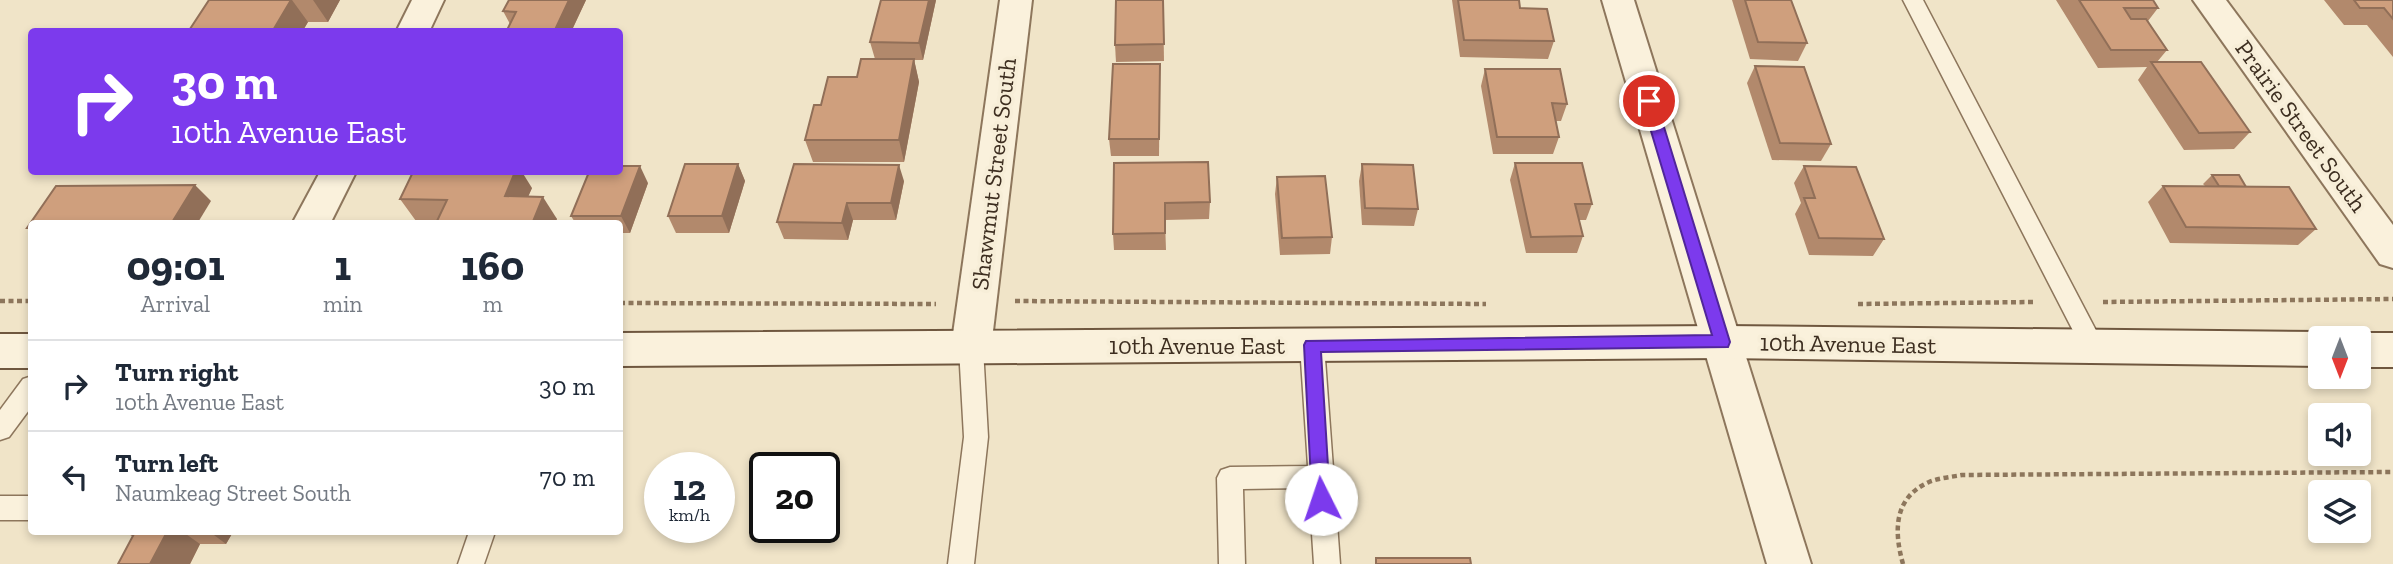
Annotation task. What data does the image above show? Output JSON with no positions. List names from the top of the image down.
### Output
{
  "streets": {
    "street": ["Prairie Street South", "Shawmut Street South", "10th Avenue East"]
  },
  "crossings": [
    ["Shawmut Street South", "10th Avenue East"]
  ],
  "north": "bottom",
  "page": {
    "turn": ["30 m", "10th Avenue East"],
    "eta": [
      "09:01",
      "Arrival",
      "1",
      "min",
      "160",
      "m"
    ],
    "list": [
      {
        "name": "Turn right",
        "note": "10th Avenue East",
        "value": "30 m"
      },
      {
        "name": "Turn left",
        "note": "Naumkeag Street South",
        "value": "70 m"
      }
    ],
    "speed": "12 km/h",
    "limit": "20"
  }
}
